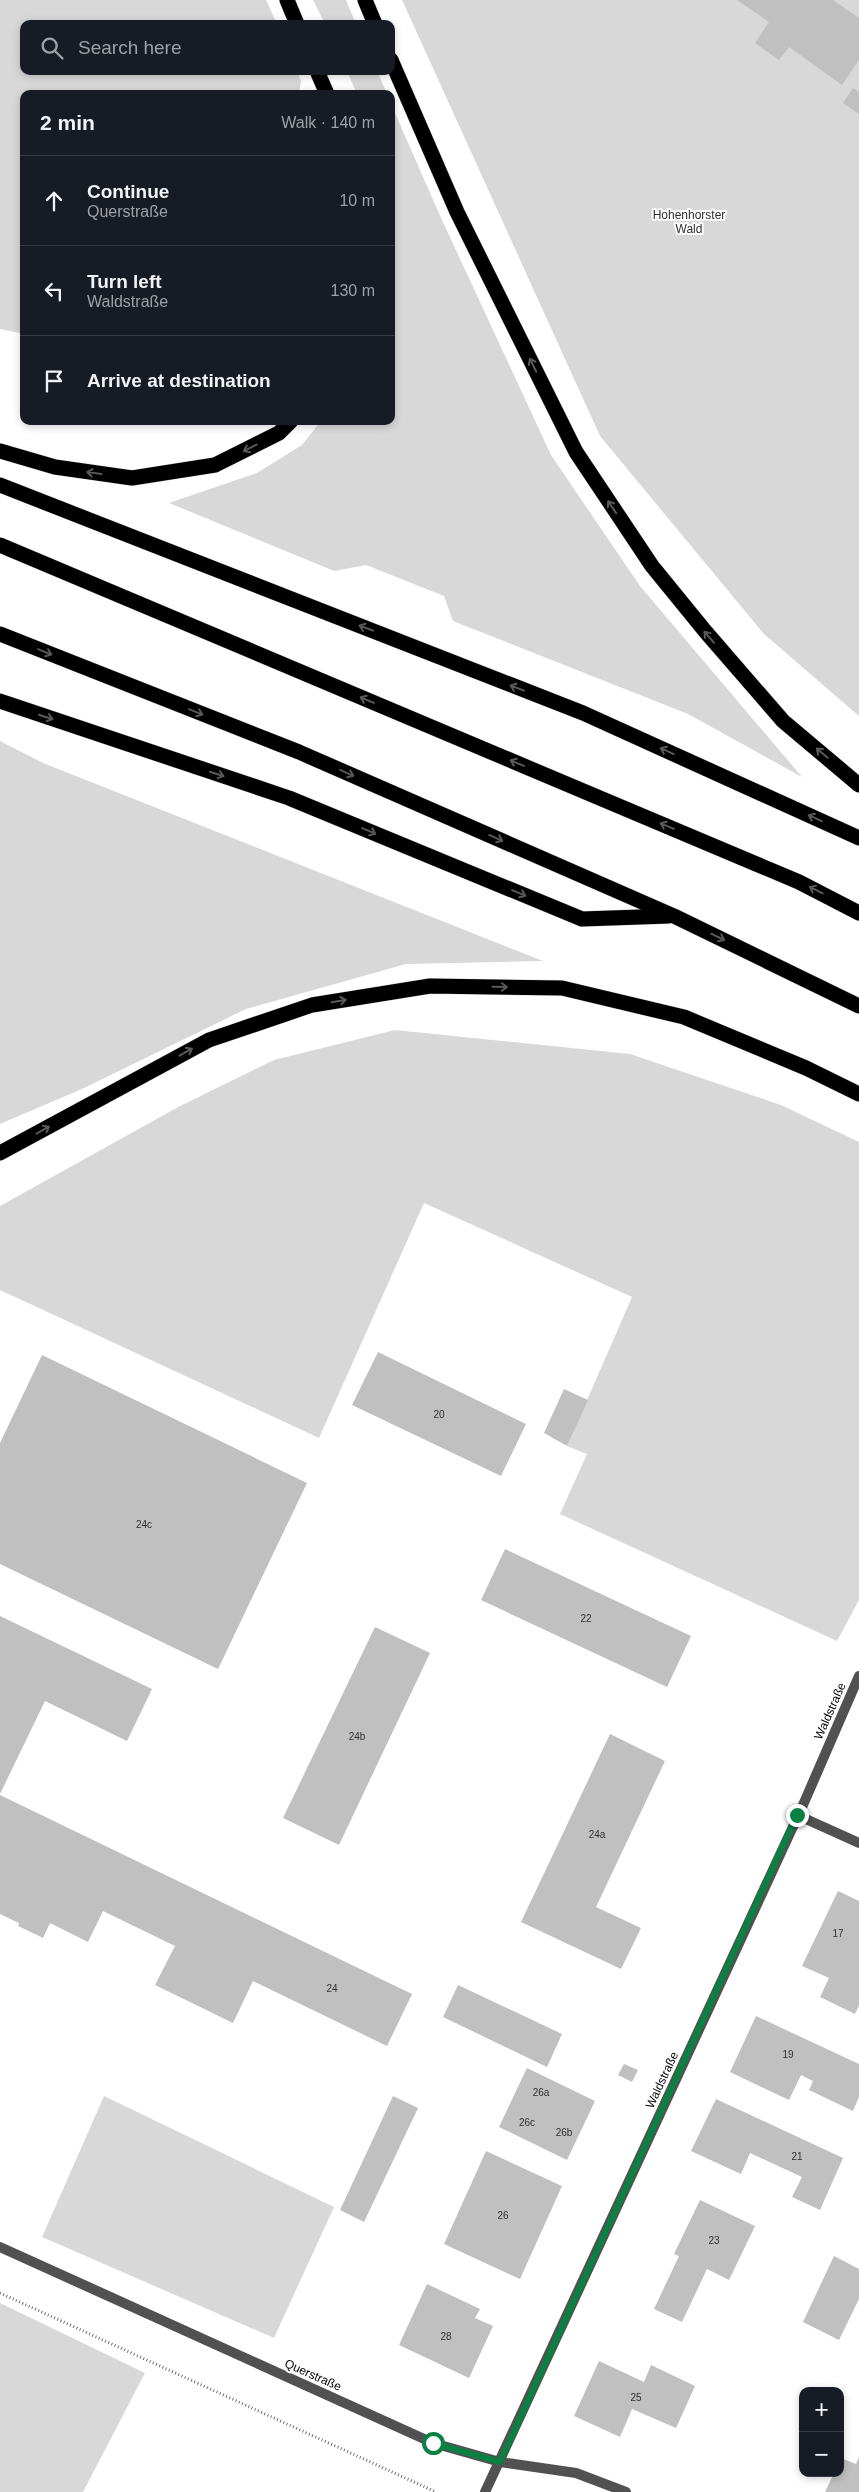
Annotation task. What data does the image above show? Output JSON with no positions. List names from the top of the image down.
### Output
{
  "streets": {
    "street": ["Waldstraße", "Querstraße"]
  },
  "crossings": [
    ["Waldstraße", "Querstraße"]
  ],
  "parks": ["Hohenhorster Wald"],
  "house_numbers": [
    "20",
    "24c",
    "22",
    "24b",
    "24a",
    "17",
    "24",
    "19",
    "26a",
    "26c",
    "26b",
    "21",
    "26",
    "23",
    "28",
    "25"
  ],
  "page": {
    "search": "Search here",
    "heading": ["2 min", "Walk · 140 m"],
    "list": [
      ["Continue", "Querstraße", "10 m"],
      ["Turn left", "Waldstraße", "130 m"],
      "Arrive at destination"
    ],
    "map_buttons": ["+", "−"]
  }
}
